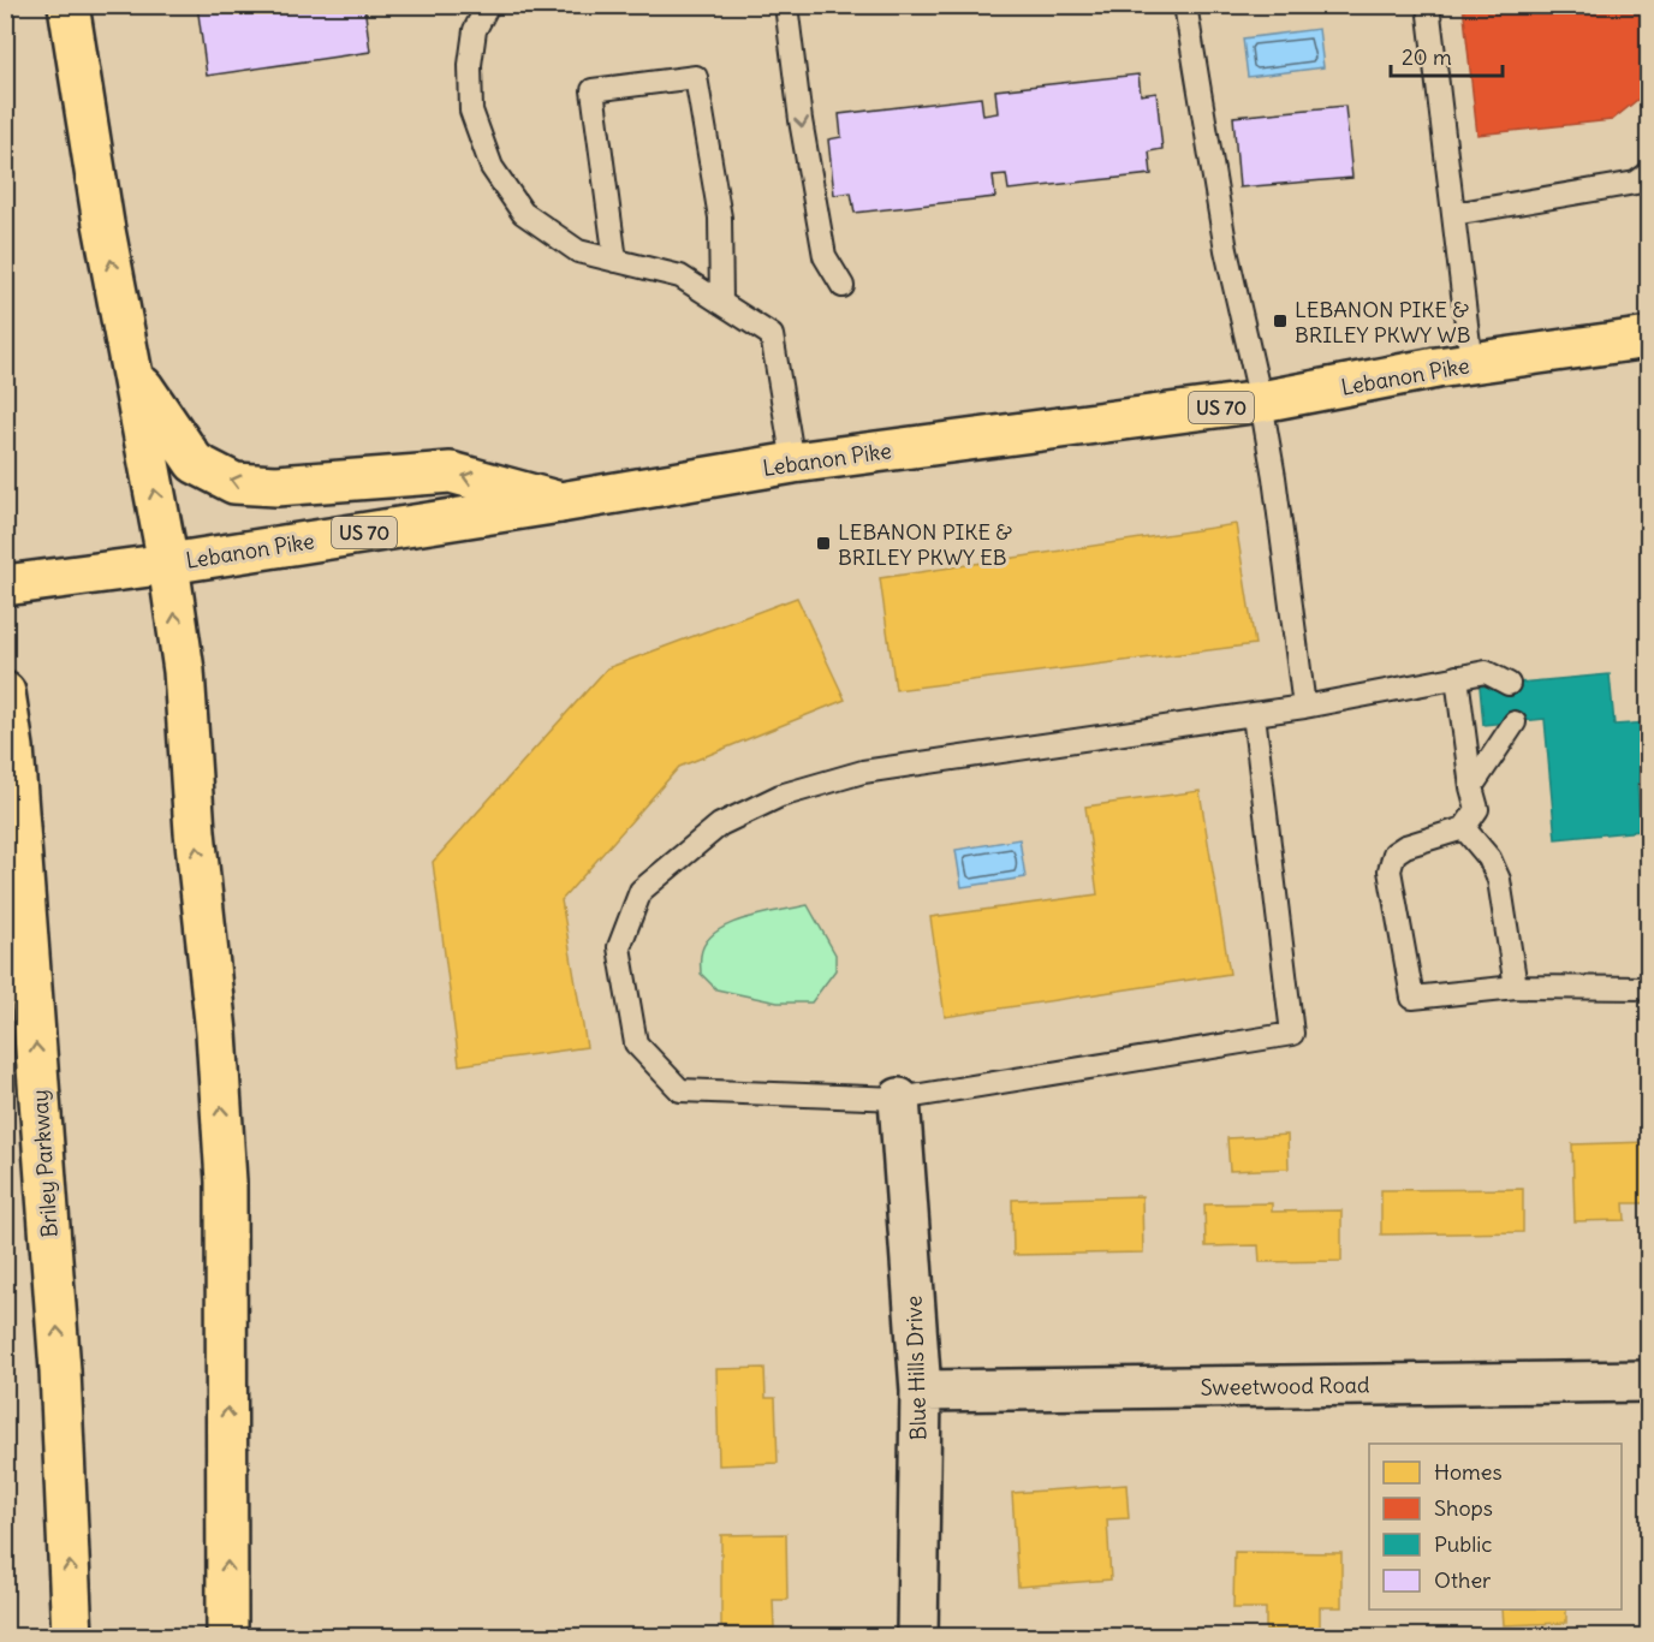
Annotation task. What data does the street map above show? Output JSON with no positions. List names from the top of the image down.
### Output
{
  "streets": {
    "main road": ["Lebanon Pike", "US 70", "Briley Parkway"],
    "street": ["Blue Hills Drive", "Sweetwood Road"]
  },
  "crossings": [
    ["Blue Hills Drive", "Sweetwood Road"]
  ],
  "places": {
    "transit": ["LEBANON PIKE & BRILEY PKWY WB", "LEBANON PIKE & BRILEY PKWY EB"]
  },
  "legend": [
    "Homes",
    "Shops",
    "Public",
    "Other"
  ],
  "scale_bar": "20 m"
}
